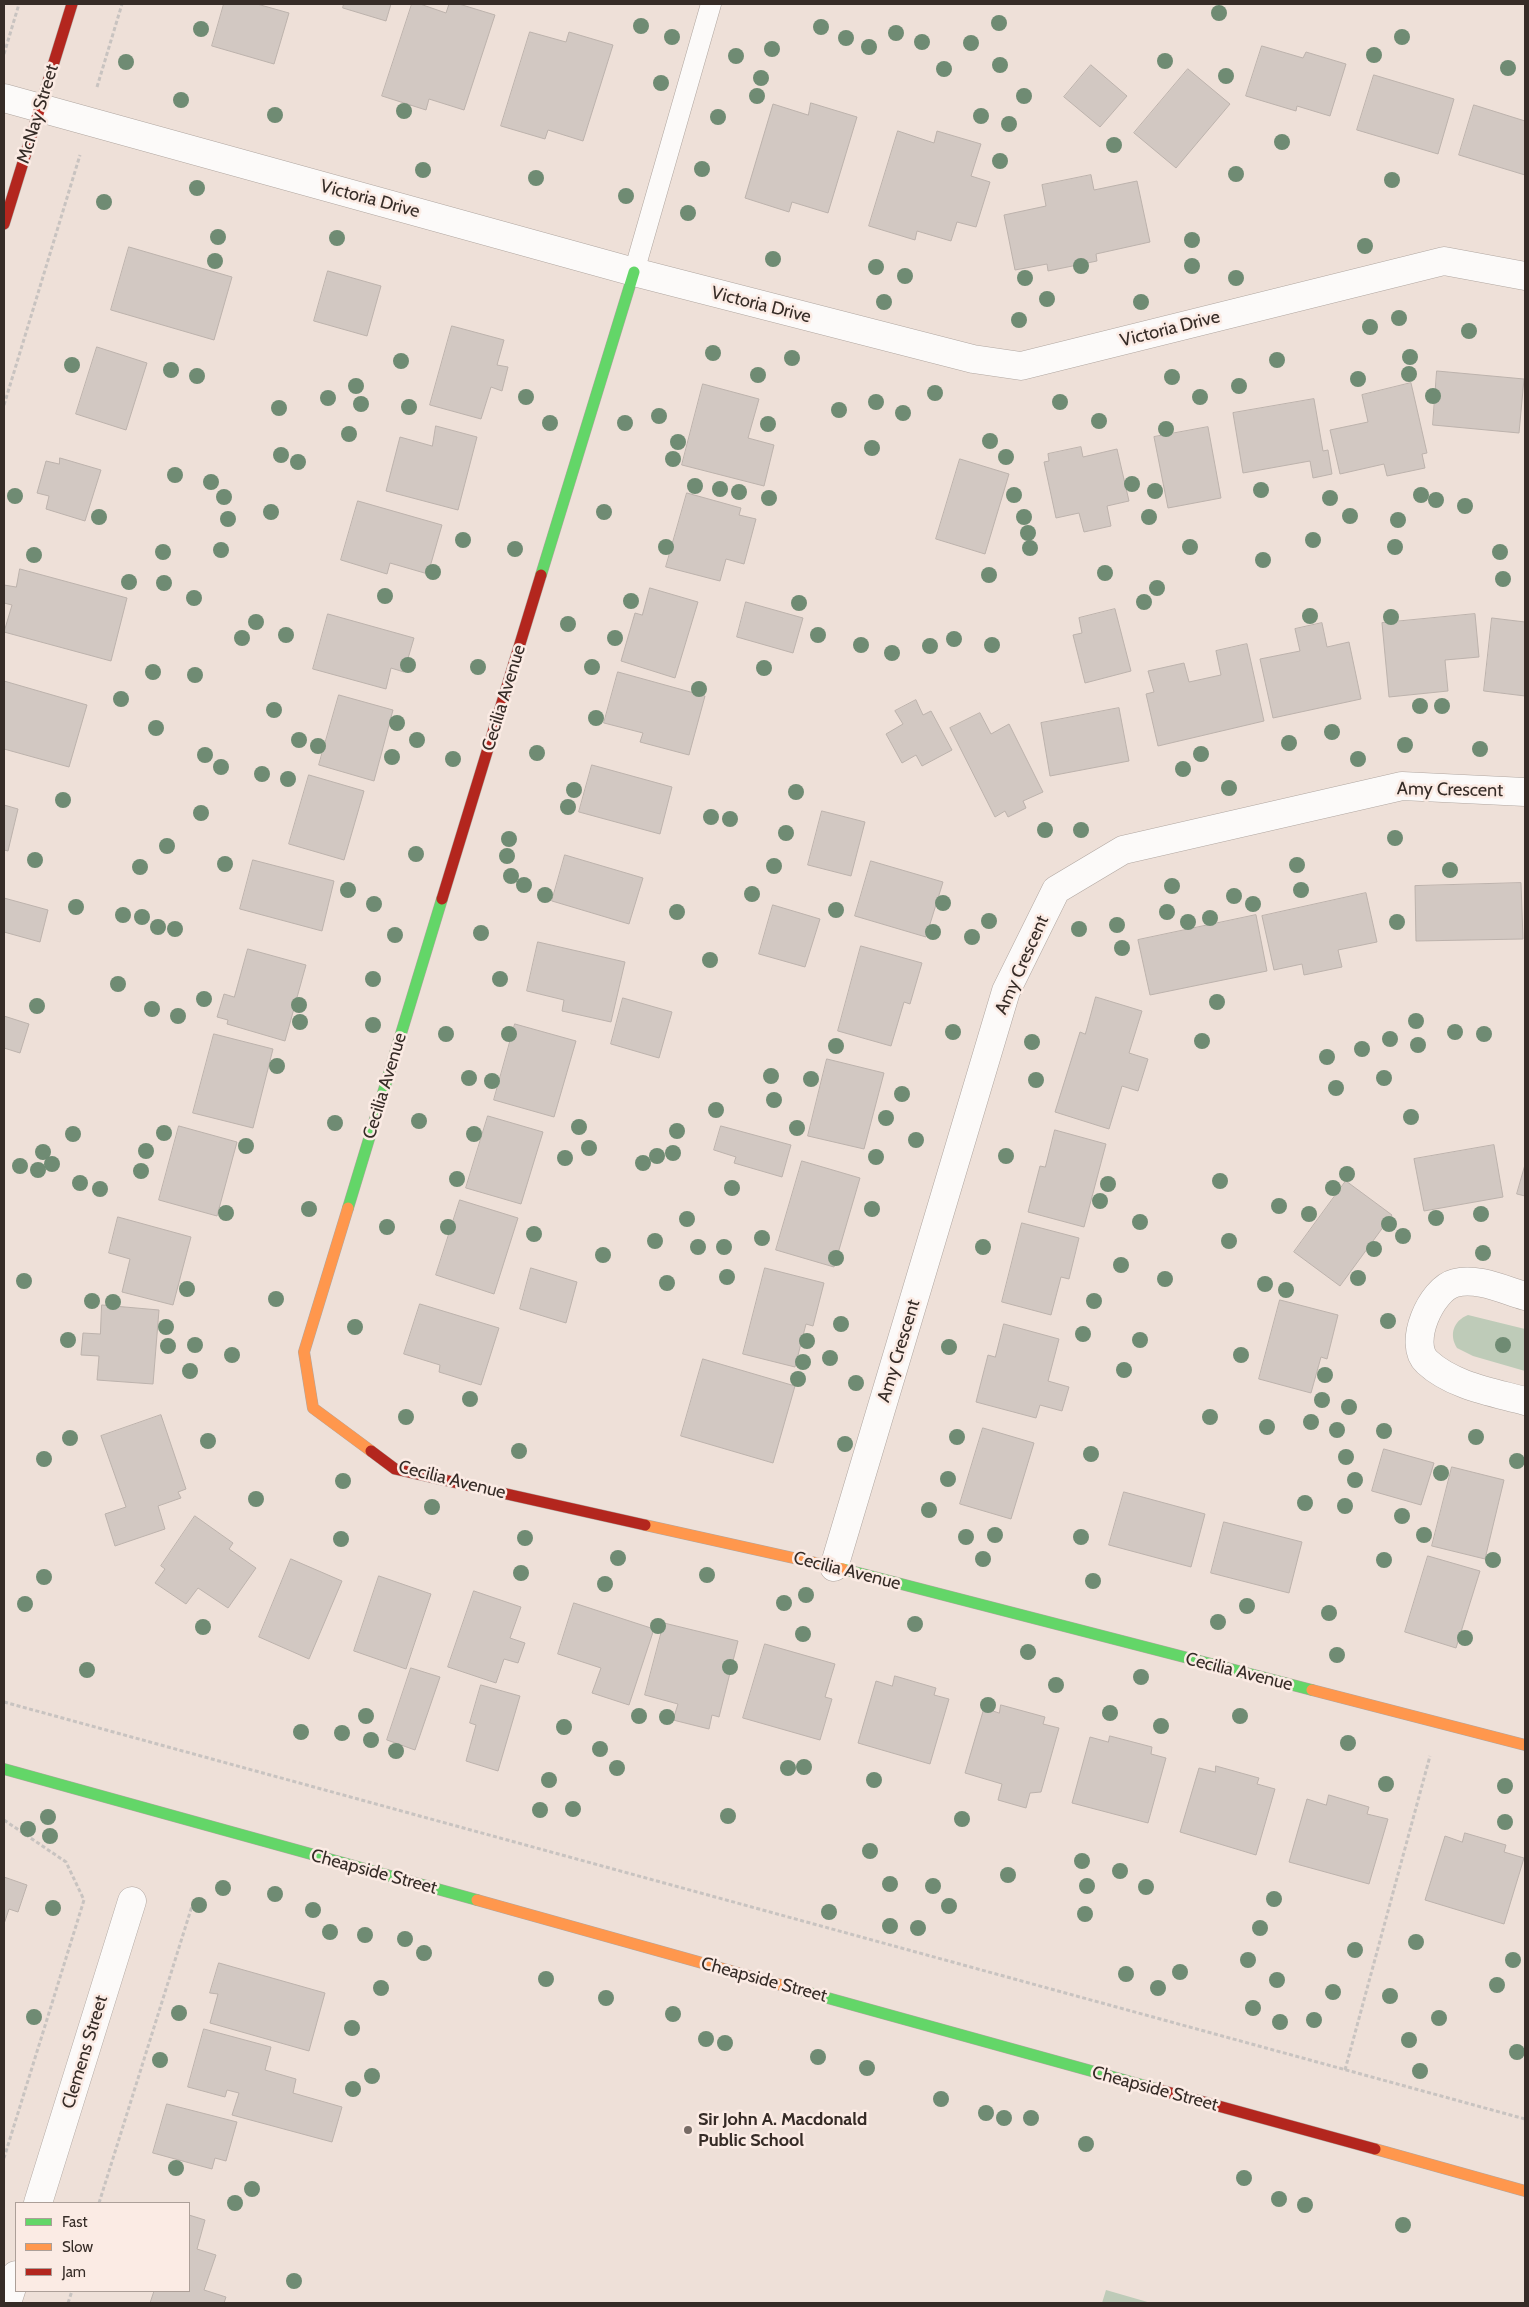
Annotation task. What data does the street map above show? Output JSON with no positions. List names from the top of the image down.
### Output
{
  "streets": {
    "street": [
      "McNay Street",
      "Victoria Drive",
      "Cecilia Avenue",
      "Amy Crescent",
      "Cheapside Street",
      "Clemens Street"
    ]
  },
  "crossings": [
    ["McNay Street", "Victoria Drive"],
    ["Victoria Drive", "Cecilia Avenue"],
    ["Cecilia Avenue", "Amy Crescent"]
  ],
  "places": ["Sir John A. Macdonald Public School"],
  "legend": ["Fast", "Slow", "Jam"]
}
